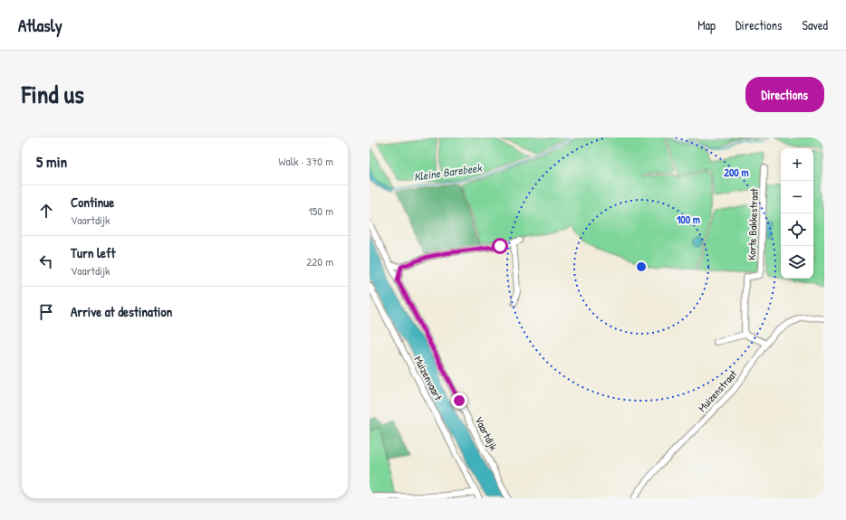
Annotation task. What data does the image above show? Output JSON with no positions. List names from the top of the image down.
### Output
{
  "streets": {
    "street": [
      "Korte Bakkestraat",
      "Muizenvaart",
      "Muizenstraat",
      "Vaartdijk"
    ]
  },
  "water": ["Kleine Barebeek"],
  "page": {
    "header": "Atlasly",
    "nav": ["Map", "Directions", "Saved"],
    "title": "Find us",
    "buttons": "Directions",
    "heading": ["5 min", "Walk · 370 m"],
    "map_buttons": ["+", "−"],
    "list": [
      ["Continue", "Vaartdijk", "150 m"],
      ["Turn left", "Vaartdijk", "220 m"],
      "Arrive at destination"
    ]
  },
  "rings": ["200 m", "100 m"]
}
